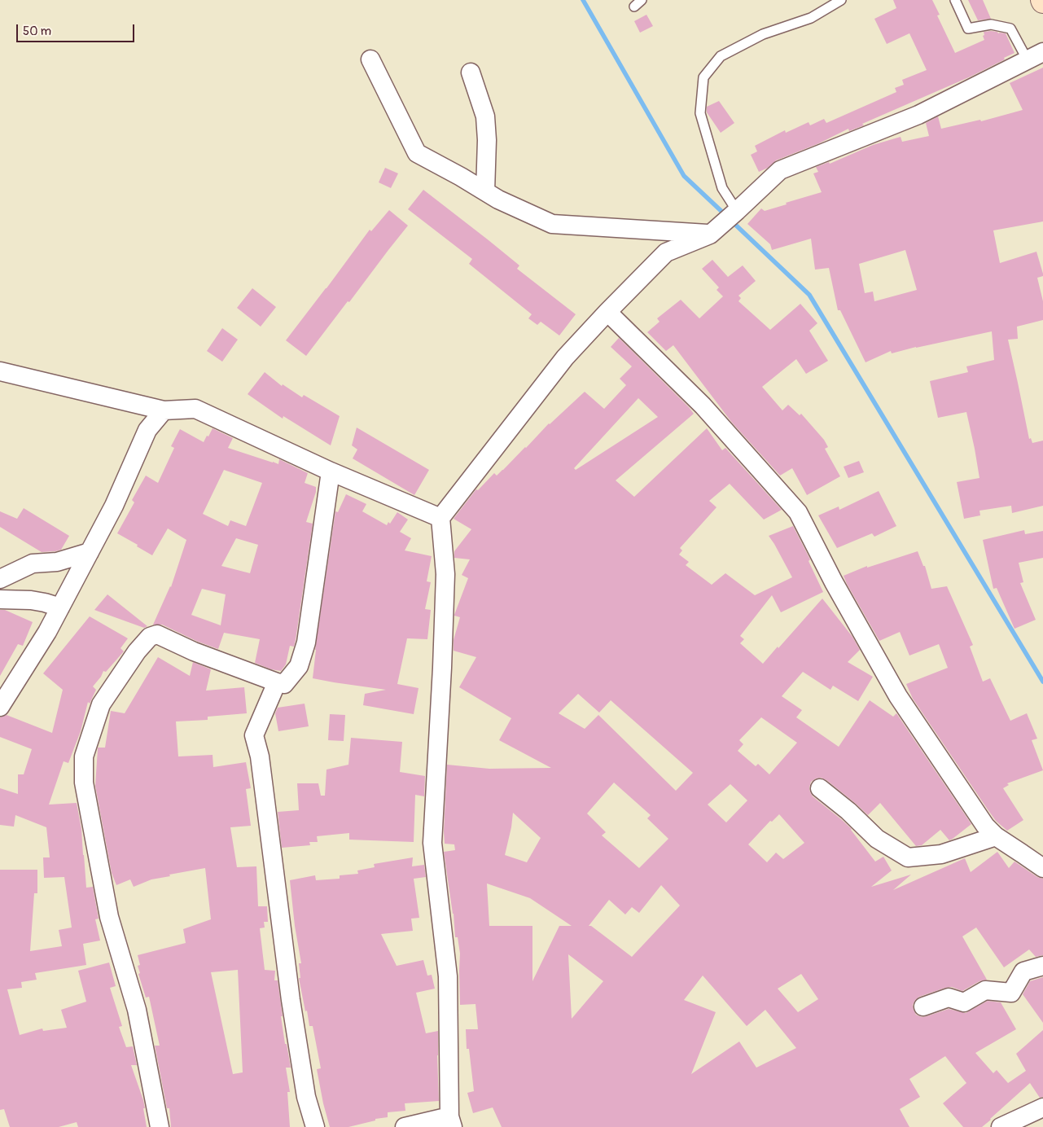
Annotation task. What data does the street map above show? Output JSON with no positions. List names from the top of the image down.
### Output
{
  "scale_bar": "50 m"
}
